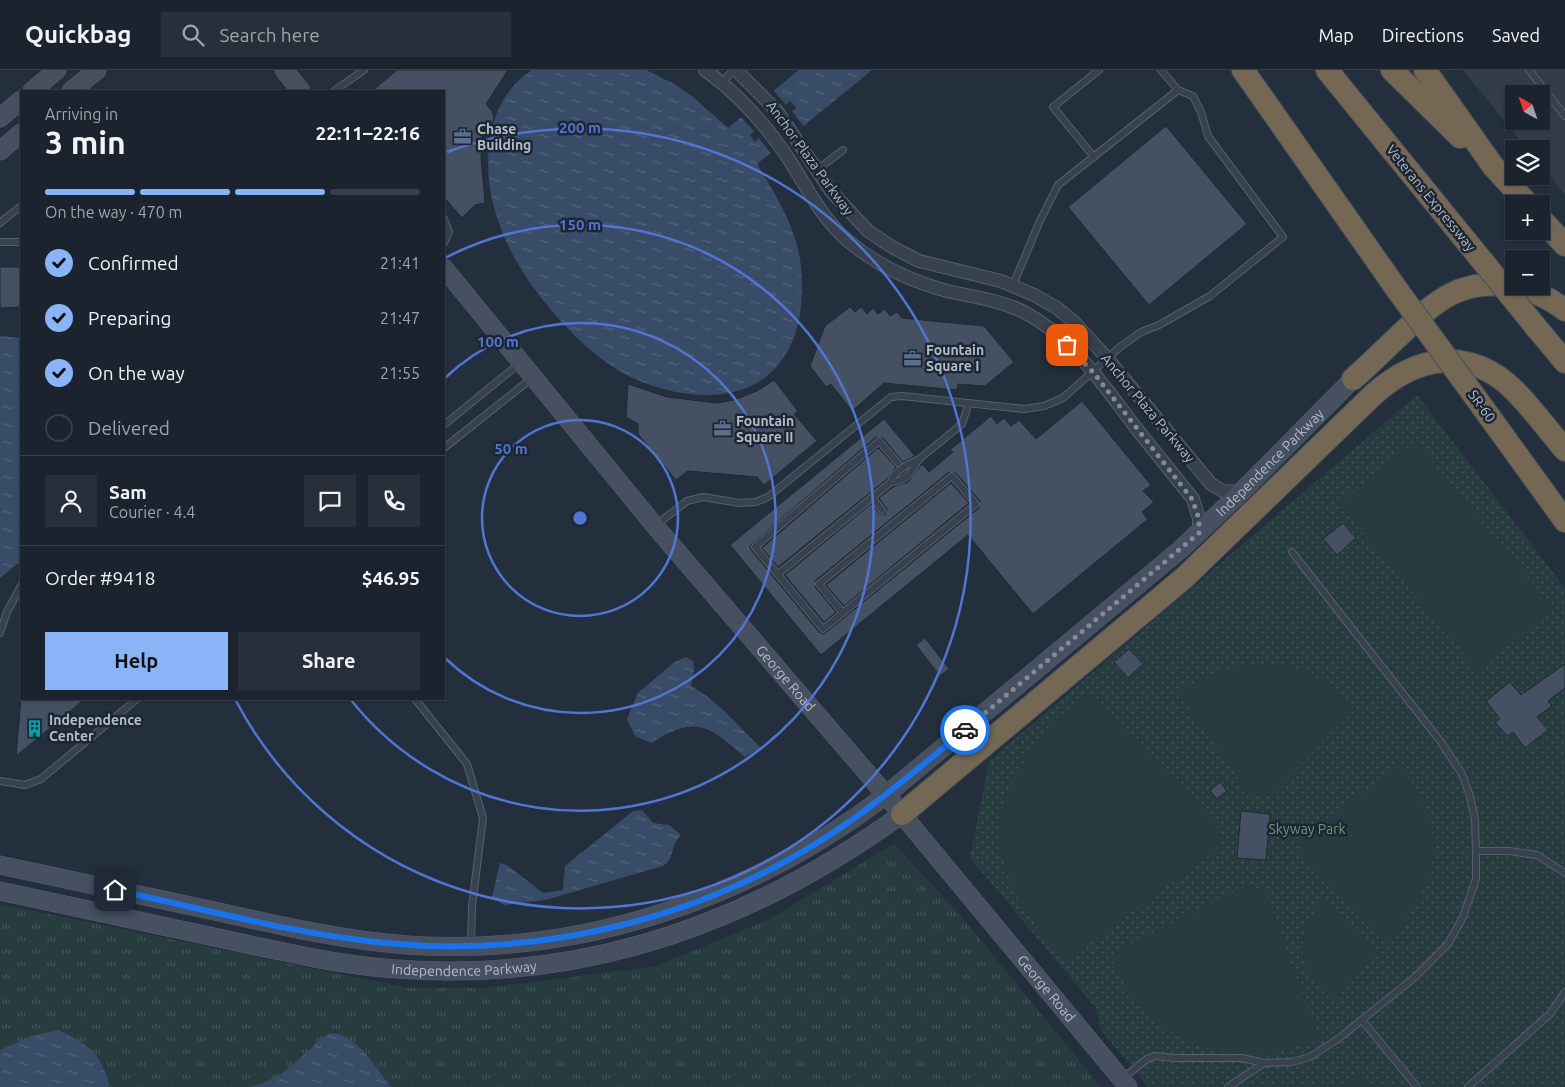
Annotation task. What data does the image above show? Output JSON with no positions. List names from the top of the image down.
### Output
{
  "streets": {
    "highway": ["Veterans Expressway", "SR-60"],
    "main road": ["Independence Parkway", "George Road"],
    "street": ["Anchor Plaza Parkway"]
  },
  "crossings": [
    ["Anchor Plaza Parkway", "Independence Parkway"],
    ["Independence Parkway", "George Road"]
  ],
  "parks": ["Skyway Park"],
  "places": {
    "office": ["Chase Building", "Fountain Square I", "Fountain Square II"],
    "building": ["Independence Center"]
  },
  "north": "top left",
  "page": {
    "header": "Quickbag",
    "search": "Search here",
    "nav": ["Map", "Directions", "Saved"],
    "map_buttons": ["+", "−"],
    "heading": ["3 min", "Arriving in", "22:11–22:16"],
    "panel": [
      "Sam",
      "Courier · 4.4",
      "Order #9418",
      "$46.95"
    ],
    "bar": "On the way · 470 m",
    "list": [
      ["Confirmed", "21:41"],
      ["Preparing", "21:47"],
      ["On the way", "21:55"],
      "Delivered"
    ],
    "buttons": ["Help", "Share"]
  },
  "rings": [
    "200 m",
    "150 m",
    "100 m",
    "50 m"
  ]
}
